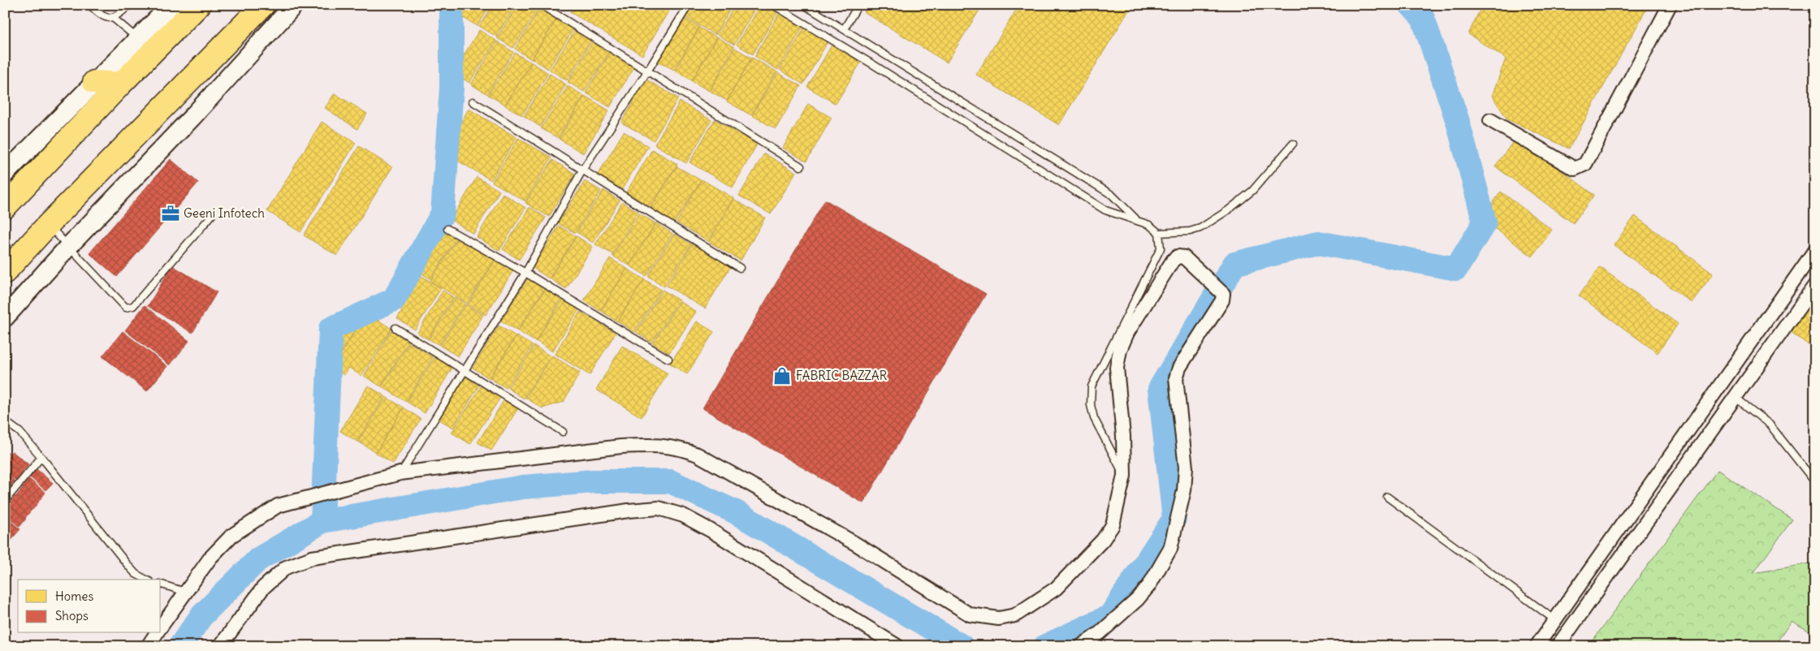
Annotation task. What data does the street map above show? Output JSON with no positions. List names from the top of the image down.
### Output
{
  "places": {
    "office": ["Geeni Infotech"],
    "shop": ["FABRIC BAZZAR"]
  },
  "legend": ["Homes", "Shops"]
}
